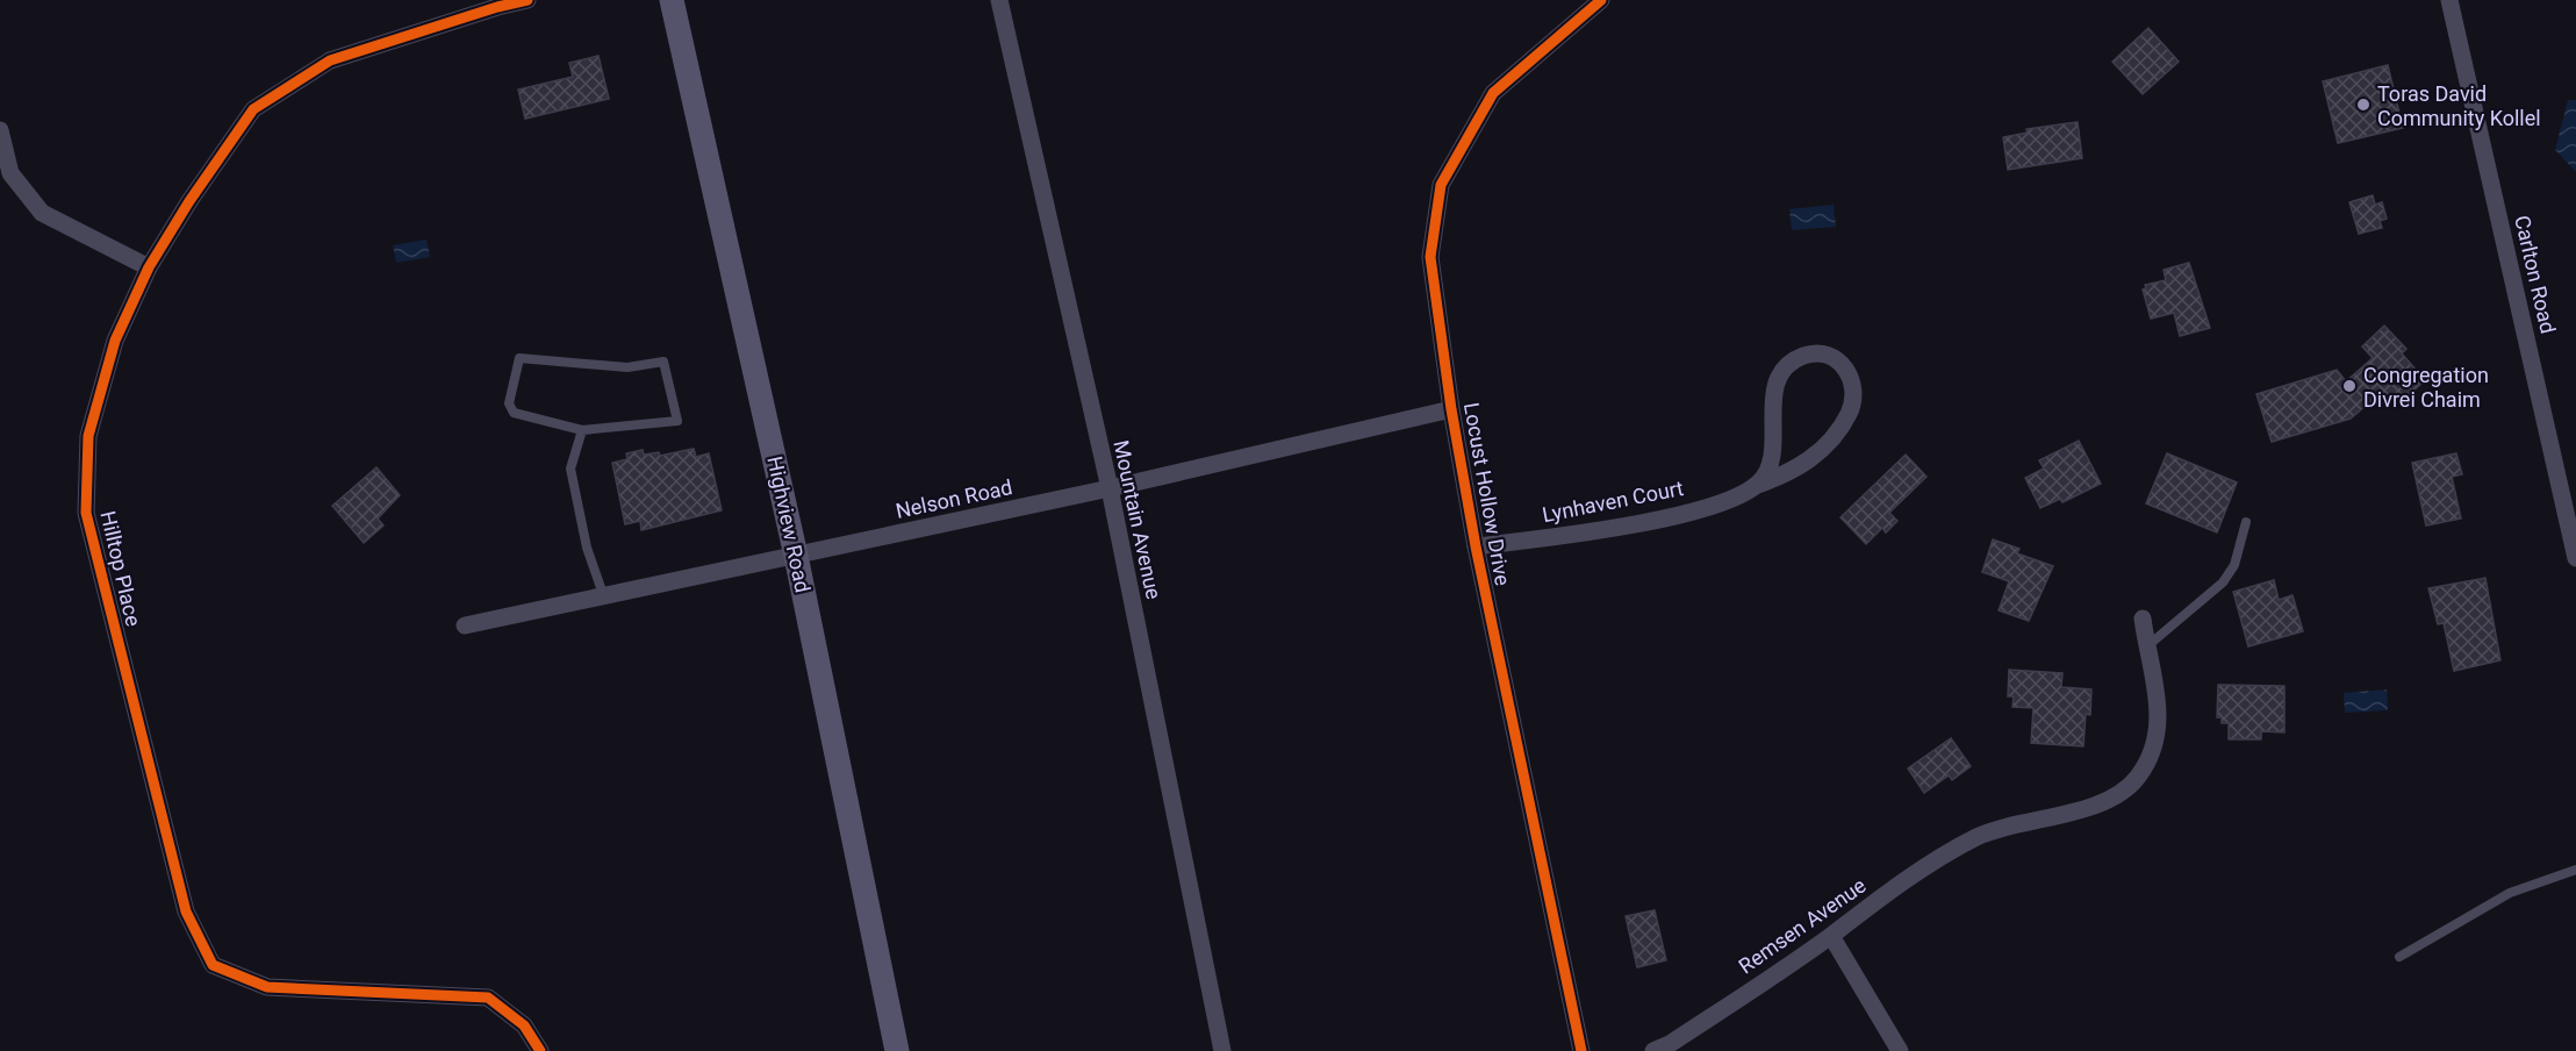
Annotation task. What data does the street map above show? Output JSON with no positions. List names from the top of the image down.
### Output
{
  "streets": {
    "street": [
      "Carlton Road",
      "Locust Hollow Drive",
      "Nelson Road",
      "Lynhaven Court",
      "Mountain Avenue",
      "Highview Road",
      "Hilltop Place",
      "Remsen Avenue"
    ]
  },
  "crossings": [
    ["Locust Hollow Drive", "Nelson Road"],
    ["Locust Hollow Drive", "Lynhaven Court"],
    ["Nelson Road", "Mountain Avenue"],
    ["Nelson Road", "Highview Road"]
  ],
  "places": ["Toras David Community Kollel", "Congregation Divrei Chaim"]
}
